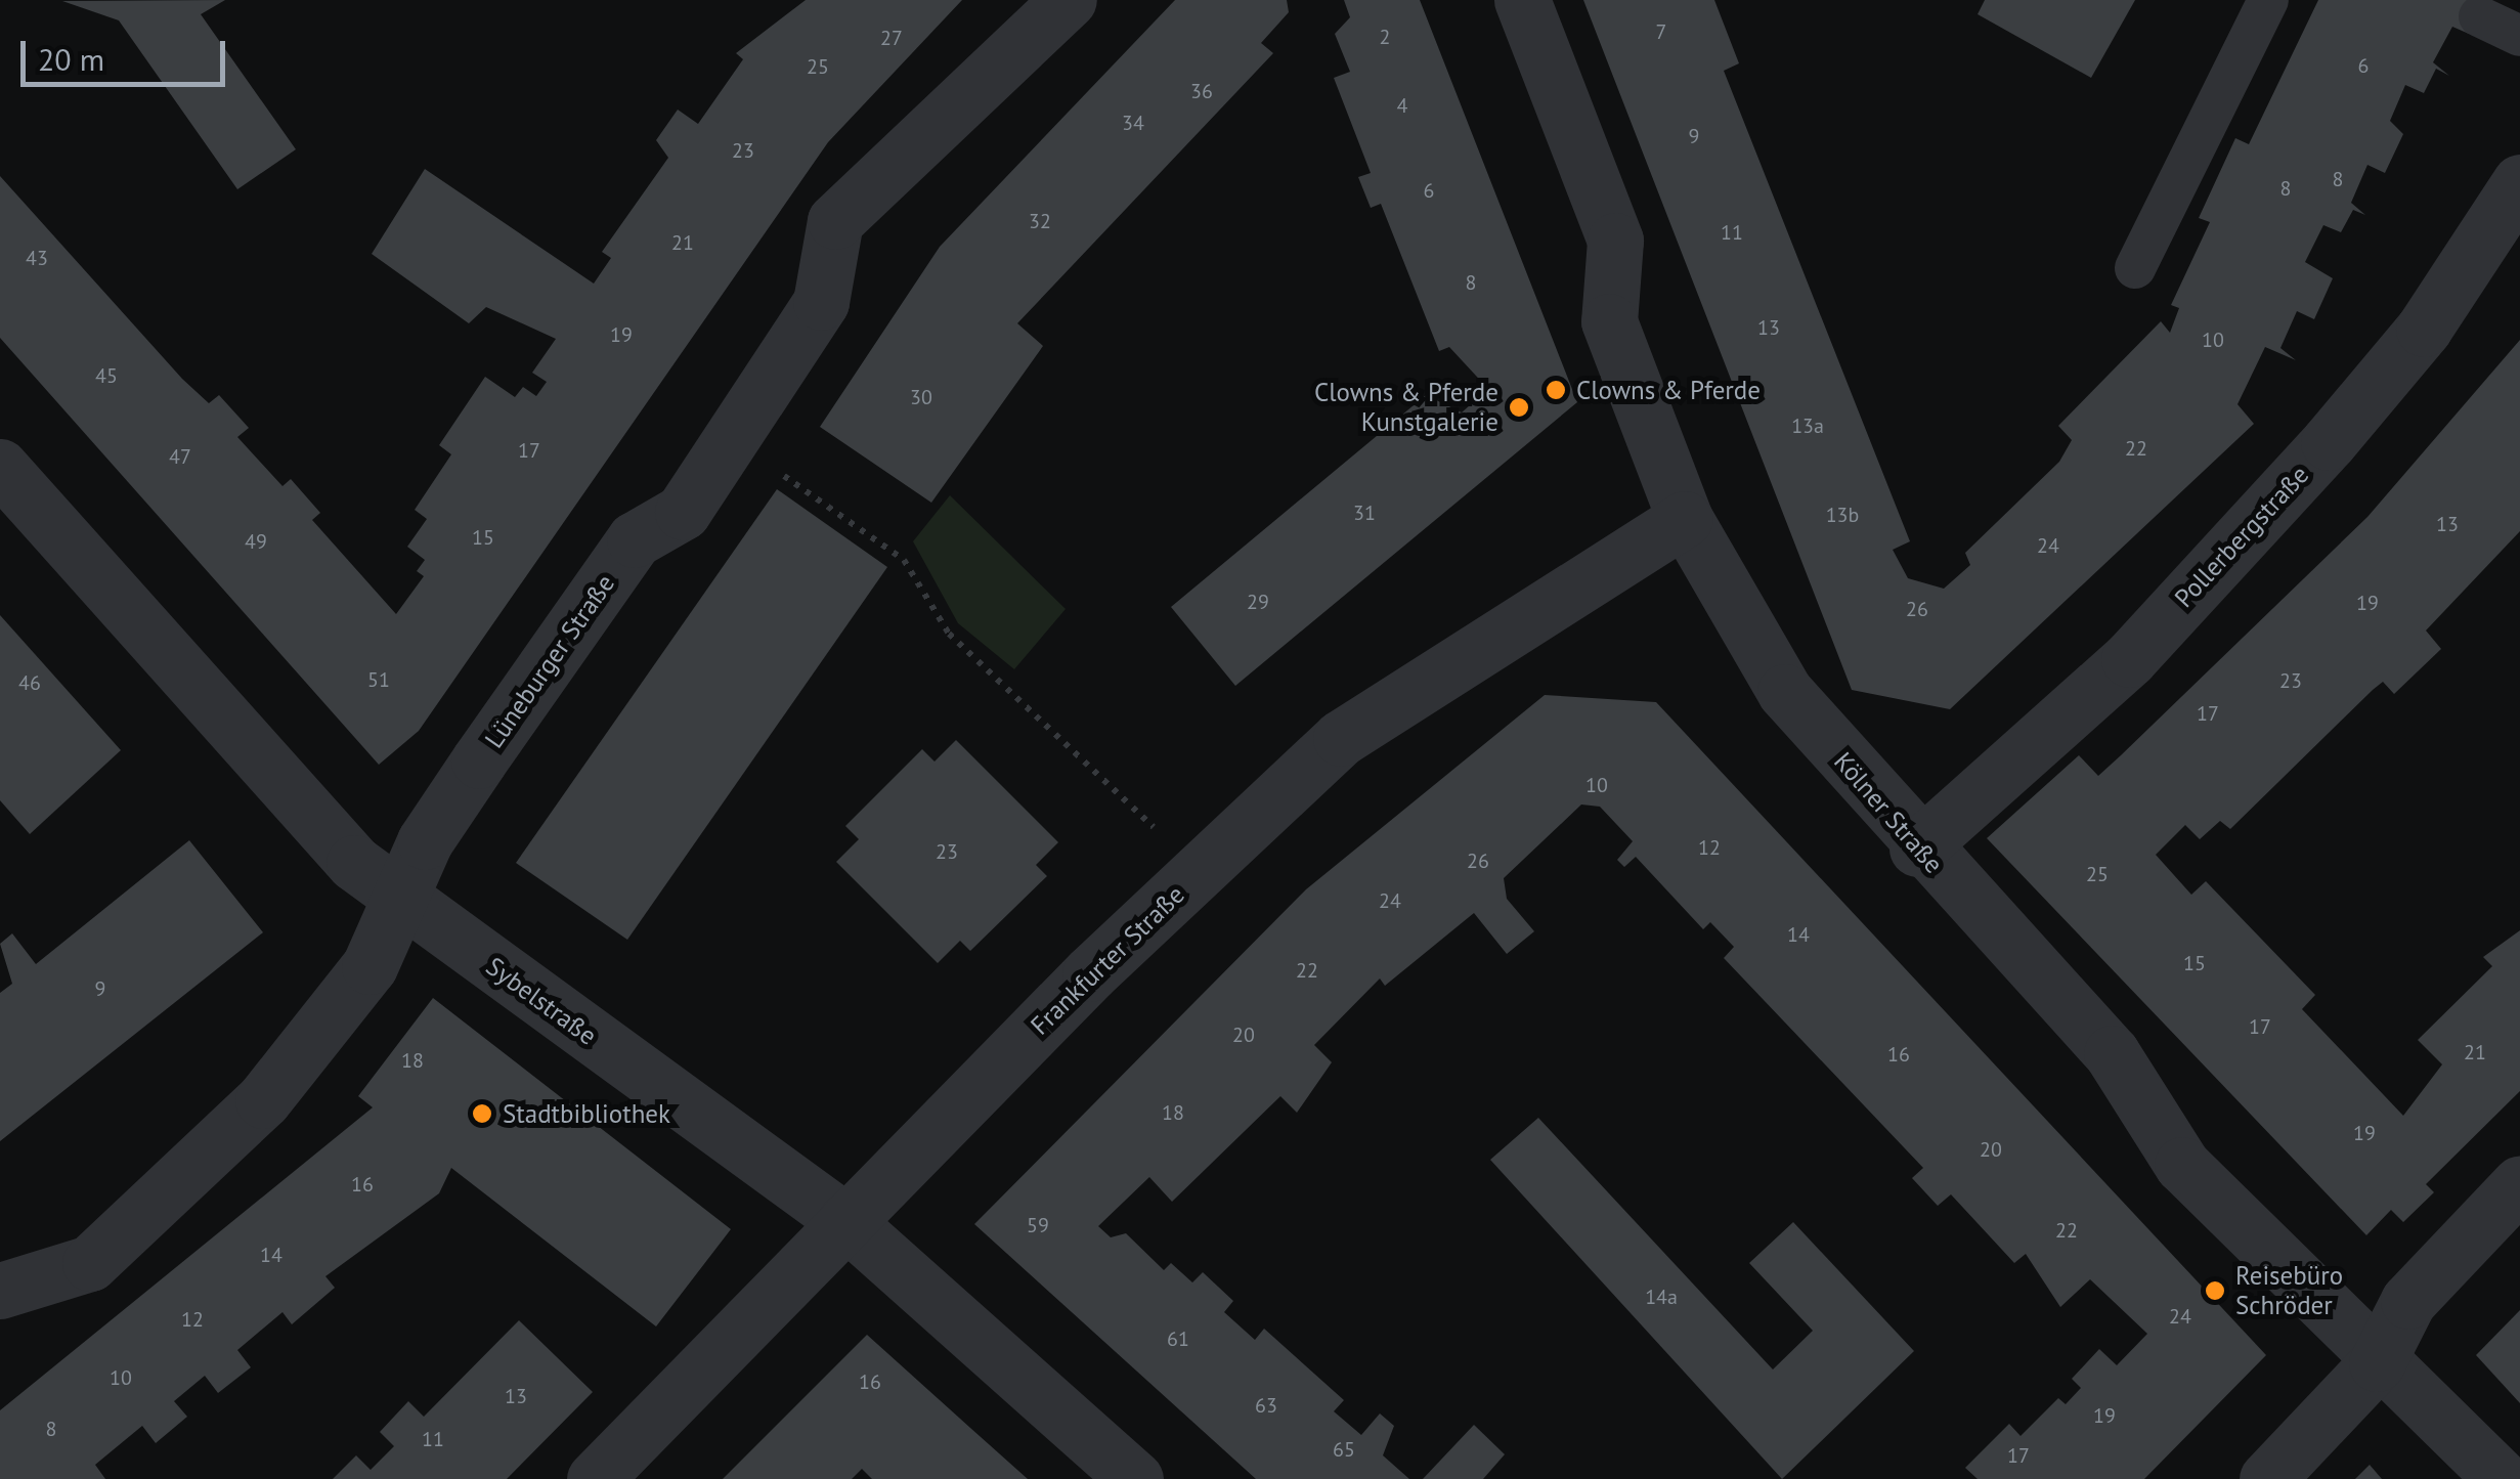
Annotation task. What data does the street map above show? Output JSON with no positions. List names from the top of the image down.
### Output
{
  "streets": {
    "street": [
      "Pollerbergstraße",
      "Lüneburger Straße",
      "Kölner Straße",
      "Frankfurter Straße",
      "Sybelstraße"
    ]
  },
  "crossings": [
    ["Pollerbergstraße", "Kölner Straße"],
    ["Lüneburger Straße", "Sybelstraße"],
    ["Kölner Straße", "Frankfurter Straße"],
    ["Frankfurter Straße", "Sybelstraße"]
  ],
  "places": [
    "Clowns & Pferde",
    "Clowns & Pferde Kunstgalerie",
    "Stadtbibliothek",
    "Reisebüro Schröder"
  ],
  "house_numbers": [
    "7",
    "2",
    "27",
    "6",
    "25",
    "36",
    "4",
    "34",
    "9",
    "23",
    "8",
    "8",
    "6",
    "32",
    "11",
    "21",
    "43",
    "8",
    "13",
    "19",
    "10",
    "45",
    "30",
    "13a",
    "22",
    "17",
    "47",
    "31",
    "13b",
    "13",
    "15",
    "49",
    "24",
    "29",
    "19",
    "26",
    "51",
    "23",
    "46",
    "17",
    "10",
    "12",
    "23",
    "26",
    "25",
    "24",
    "14",
    "15",
    "22",
    "9",
    "17",
    "20",
    "21",
    "16",
    "18",
    "18",
    "19",
    "20",
    "16",
    "59",
    "22",
    "14",
    "14a",
    "24",
    "12",
    "61",
    "10",
    "16",
    "13",
    "63",
    "19",
    "8",
    "11",
    "65",
    "17"
  ],
  "scale_bar": "20 m"
}
